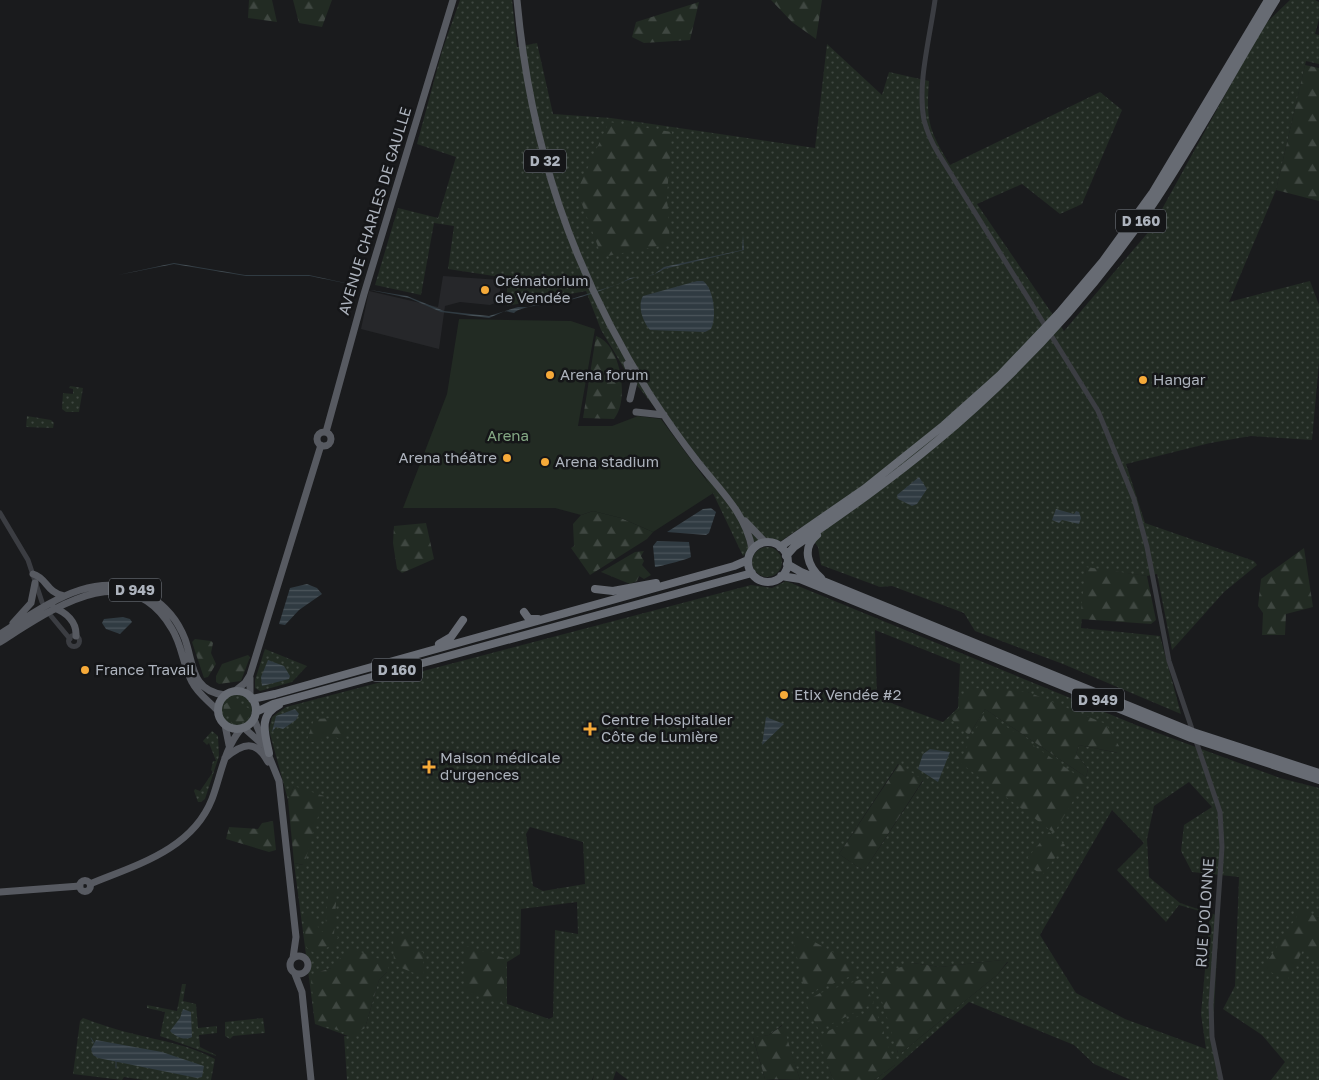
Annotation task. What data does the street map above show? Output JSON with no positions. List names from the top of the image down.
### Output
{
  "streets": {
    "highway": ["D 160", "D 949"],
    "main road": ["D 32", "AVENUE CHARLES DE GAULLE"],
    "street": ["RUE D'OLONNE"]
  },
  "crossings": [
    ["D 32", "D 160"],
    ["D 32", "D 949"],
    ["D 160", "D 949"]
  ],
  "parks": ["Arena"],
  "places": {
    "other": [
      "Crématorium de Vendée",
      "Arena forum",
      "Hangar",
      "Arena théâtre",
      "Arena stadium",
      "France Travail",
      "Etix Vendée #2"
    ],
    "health": ["Centre Hospitalier Côte de Lumière", "Maison médicale d'urgences"]
  }
}
